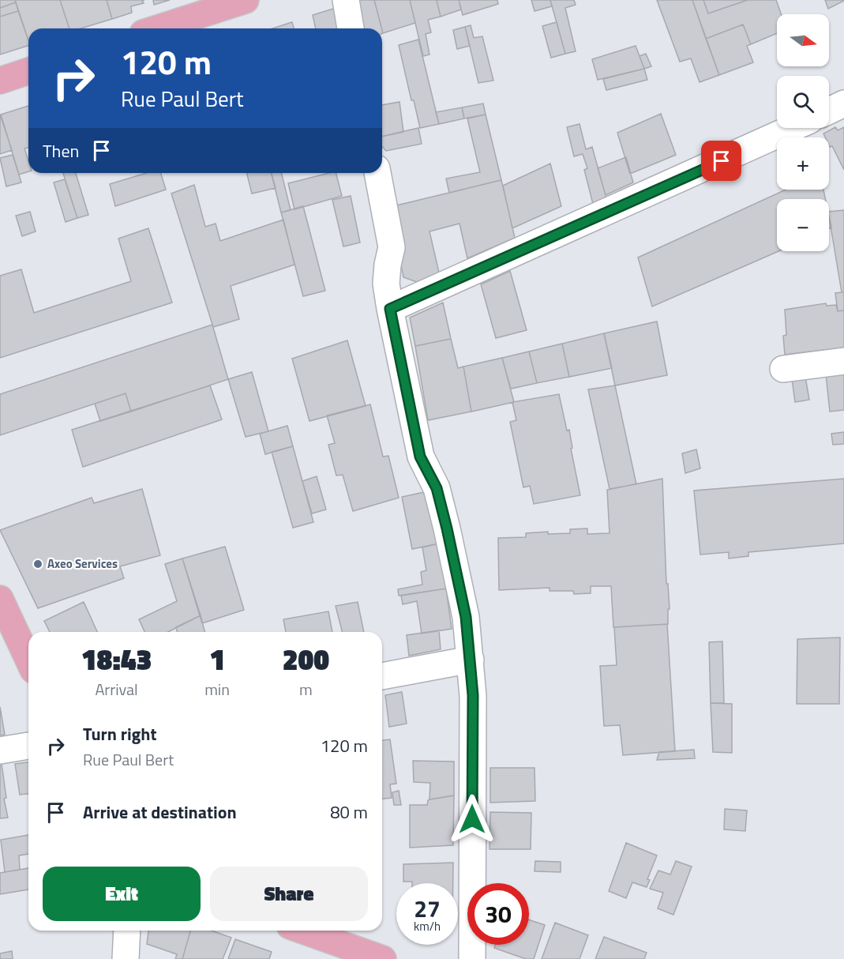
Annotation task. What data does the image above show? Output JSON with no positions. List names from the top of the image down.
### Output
{
  "places": ["Axeo Services"],
  "north": "right",
  "page": {
    "map_buttons": ["+", "−"],
    "turn": ["120 m", "Rue Paul Bert"],
    "then": "Then",
    "eta": [
      "18:43",
      "Arrival",
      "1",
      "min",
      "200",
      "m"
    ],
    "list": [
      {
        "name": "Turn right",
        "note": "Rue Paul Bert",
        "value": "120 m"
      },
      {
        "name": "Arrive at destination",
        "value": "80 m"
      }
    ],
    "buttons": ["Exit", "Share"],
    "speed": "27 km/h",
    "limit": "30"
  }
}
